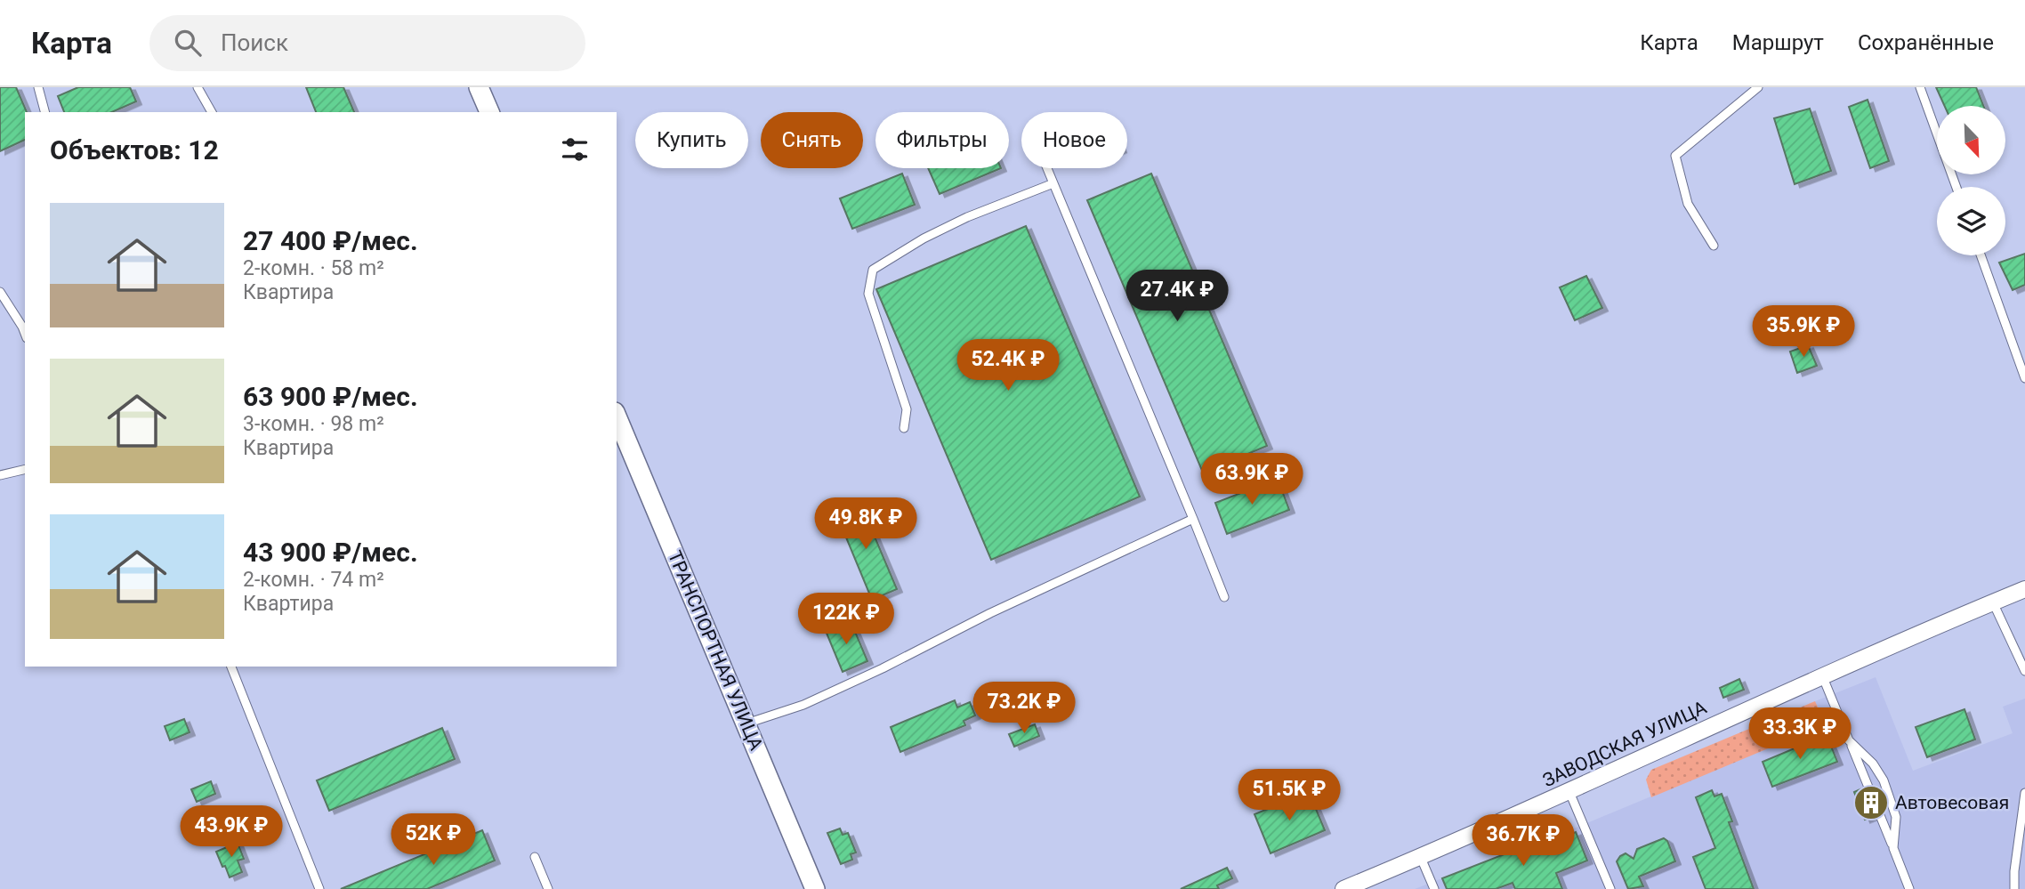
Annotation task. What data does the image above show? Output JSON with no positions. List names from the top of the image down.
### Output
{
  "streets": {
    "street": ["ТРАНСПОРТНАЯ УЛИЦА", "ЗАВОДСКАЯ УЛИЦА"]
  },
  "places": {
    "building": ["Автовесовая"]
  },
  "north": "bottom right",
  "page": {
    "header": "Карта",
    "search": "Поиск",
    "nav": ["Карта", "Маршрут", "Сохранённые"],
    "chip": [
      "Купить",
      "Снять",
      "Фильтры",
      "Новое"
    ],
    "heading": "Объектов: 12",
    "list": [
      {
        "name": "27 400 ₽/мес.",
        "note": "2-комн. · 58 m² · Квартира"
      },
      {
        "name": "63 900 ₽/мес.",
        "note": "3-комн. · 98 m² · Квартира"
      },
      {
        "name": "43 900 ₽/мес.",
        "note": "2-комн. · 74 m² · Квартира"
      }
    ],
    "price": [
      "27.4K ₽",
      "35.9K ₽",
      "52.4K ₽",
      "63.9K ₽",
      "49.8K ₽",
      "122K ₽",
      "73.2K ₽",
      "33.3K ₽",
      "51.5K ₽",
      "43.9K ₽",
      "52K ₽",
      "36.7K ₽"
    ]
  }
}
